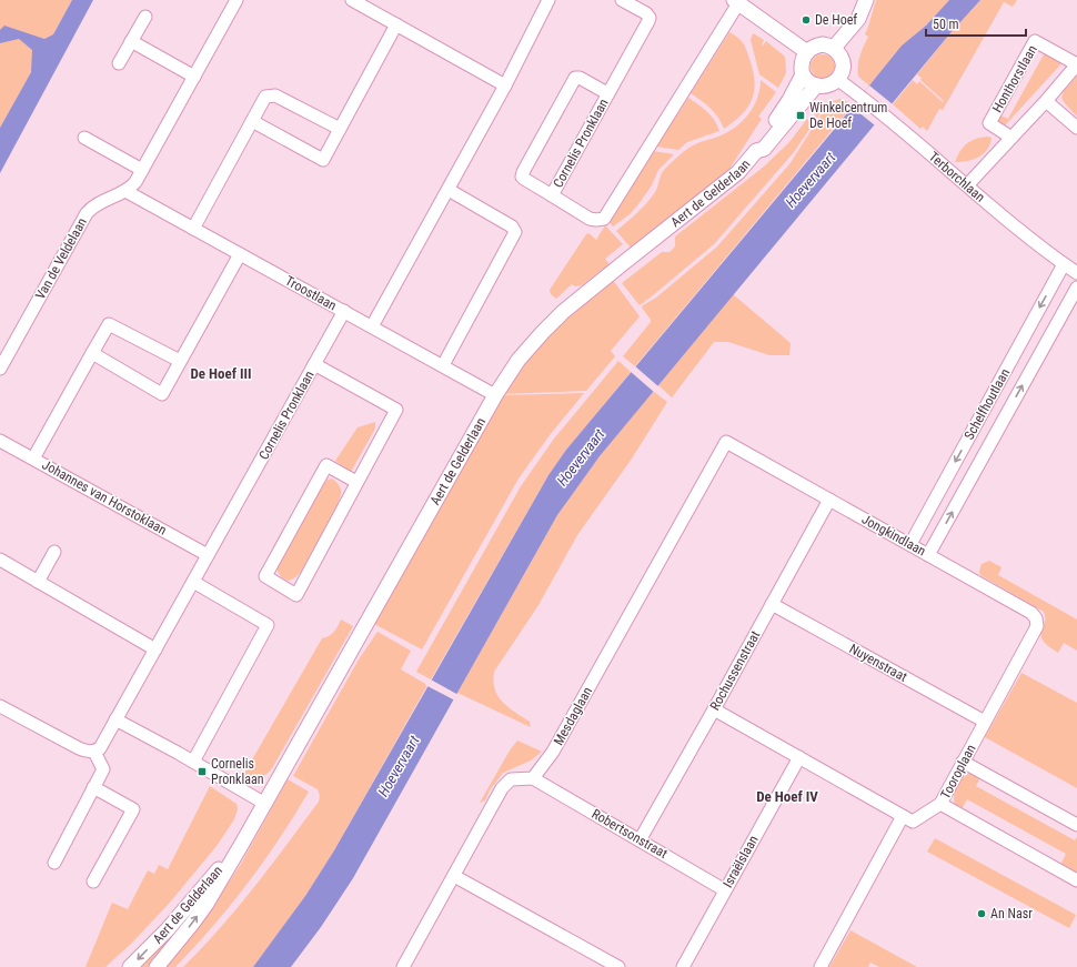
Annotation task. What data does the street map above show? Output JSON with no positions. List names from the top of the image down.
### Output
{
  "streets": {
    "street": [
      "Honthorstlaan",
      "Cornelis Pronklaan",
      "Terborchlaan",
      "Aert de Gelderlaan",
      "Van de Veldelaan",
      "Troostlaan",
      "Schelfhoutlaan",
      "Johannes van Horstoklaan",
      "Jongkindlaan",
      "Nuyenstraat",
      "Rochussenstraat",
      "Mesdaglaan",
      "Tooroplaan",
      "Robertsonstraat",
      "Israëlslaan"
    ]
  },
  "crossings": [
    ["Cornelis Pronklaan", "Troostlaan"],
    ["Cornelis Pronklaan", "Johannes van Horstoklaan"],
    ["Terborchlaan", "Aert de Gelderlaan"],
    ["Terborchlaan", "Schelfhoutlaan"],
    ["Aert de Gelderlaan", "Troostlaan"],
    ["Van de Veldelaan", "Troostlaan"],
    ["Schelfhoutlaan", "Jongkindlaan"],
    ["Jongkindlaan", "Rochussenstraat"],
    ["Jongkindlaan", "Mesdaglaan"],
    ["Jongkindlaan", "Tooroplaan"],
    ["Nuyenstraat", "Rochussenstraat"],
    ["Nuyenstraat", "Tooroplaan"],
    ["Rochussenstraat", "Robertsonstraat"],
    ["Mesdaglaan", "Robertsonstraat"],
    ["Robertsonstraat", "Israëlslaan"]
  ],
  "districts": ["De Hoef III", "De Hoef IV"],
  "water": ["Hoevervaart"],
  "places": {
    "other": ["De Hoef", "An Nasr"],
    "transit": ["Winkelcentrum De Hoef", "Cornelis Pronklaan"]
  },
  "scale_bar": "50 m"
}
